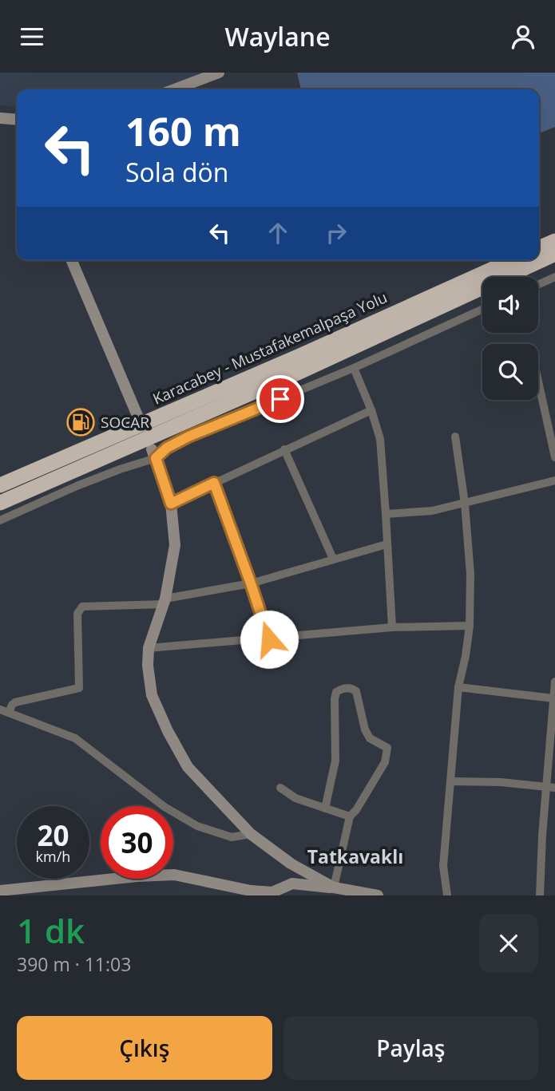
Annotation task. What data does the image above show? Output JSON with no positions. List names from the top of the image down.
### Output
{
  "streets": {
    "highway": ["Karacabey - Mustafakemalpaşa Yolu"]
  },
  "districts": ["Tatkavaklı"],
  "places": {
    "fuel station": ["SOCAR"]
  },
  "page": {
    "header": "Waylane",
    "turn": ["160 m", "Sola dön"],
    "speed": "20 km/h",
    "limit": "30",
    "heading": ["1 dk", "390 m · 11:03"],
    "buttons": ["Çıkış", "Paylaş"]
  }
}
